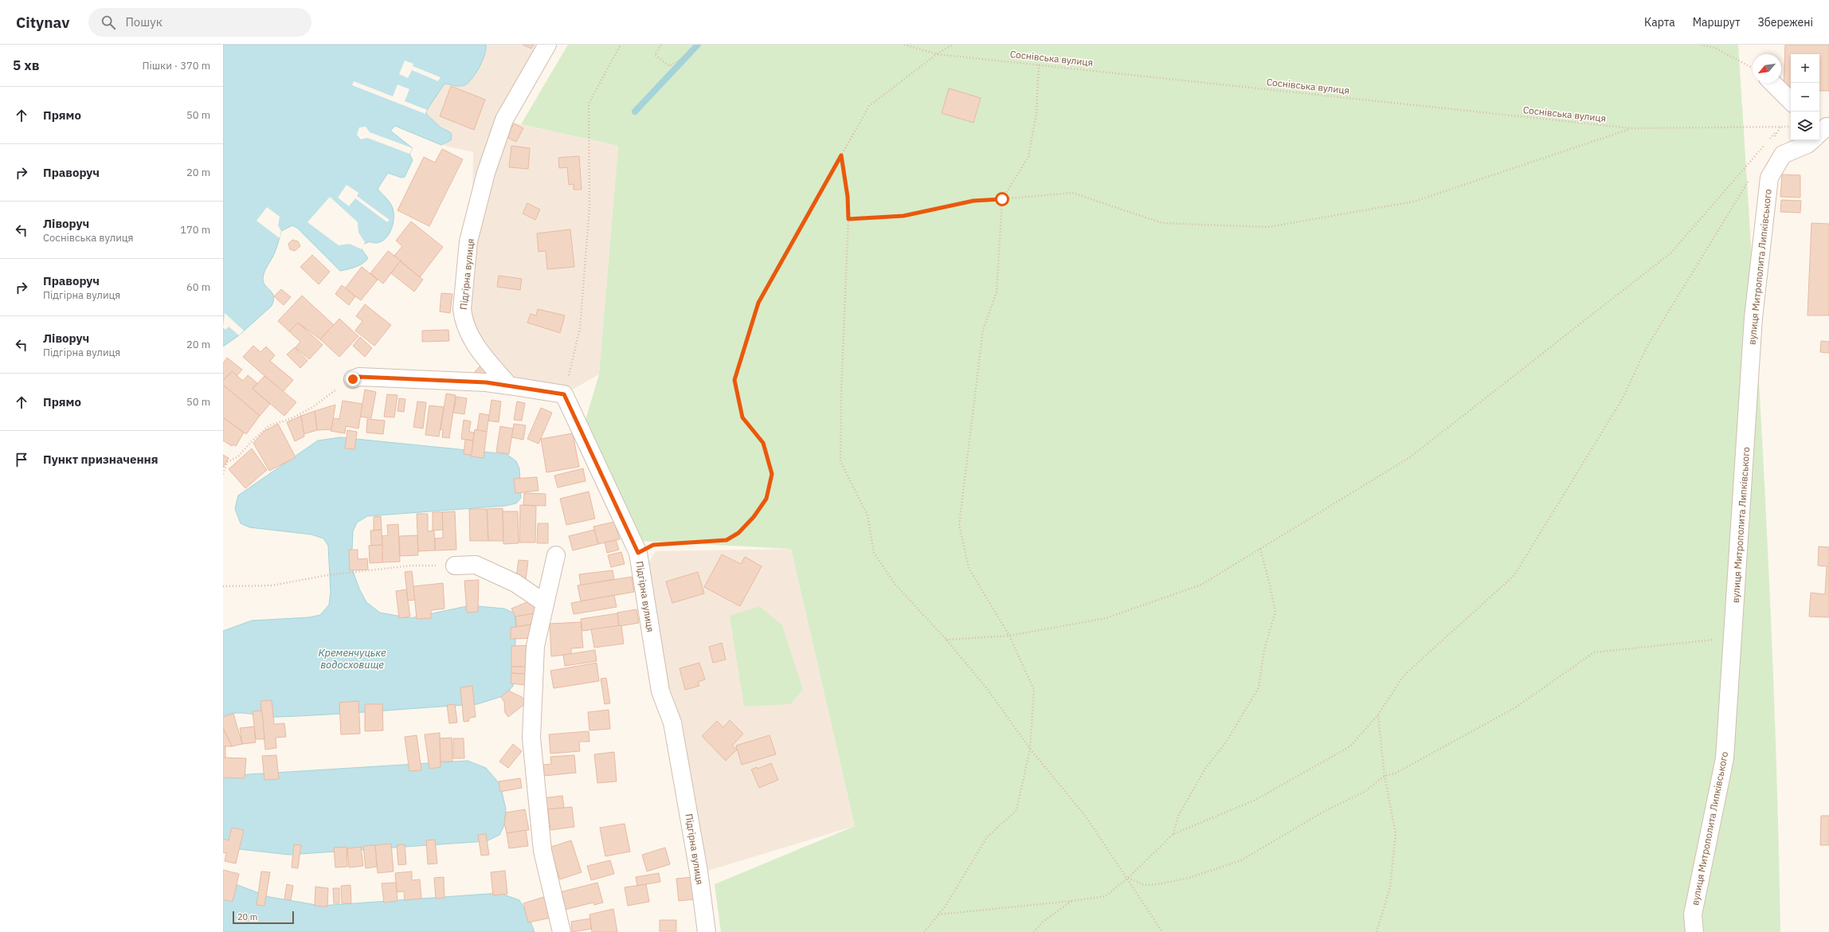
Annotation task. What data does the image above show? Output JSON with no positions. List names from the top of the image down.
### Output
{
  "streets": {
    "street": ["вулиця Митрополита Липківського", "Підгірна вулиця"],
    "path": ["Соснівська вулиця"]
  },
  "water": ["Кременчуцьке водосховище"],
  "scale_bar": "20 m",
  "north": "bottom left",
  "page": {
    "header": "Citynav",
    "search": "Пошук",
    "nav": ["Карта", "Маршрут", "Збережені"],
    "heading": ["5 хв", "Пішки · 370 m"],
    "map_buttons": ["+", "−"],
    "list": [
      ["Прямо", "50 m"],
      ["Праворуч", "20 m"],
      ["Ліворуч", "Соснівська вулиця", "170 m"],
      ["Праворуч", "Підгірна вулиця", "60 m"],
      ["Ліворуч", "Підгірна вулиця", "20 m"],
      ["Прямо", "50 m"],
      "Пункт призначення"
    ],
    "scale": "20 m"
  }
}
